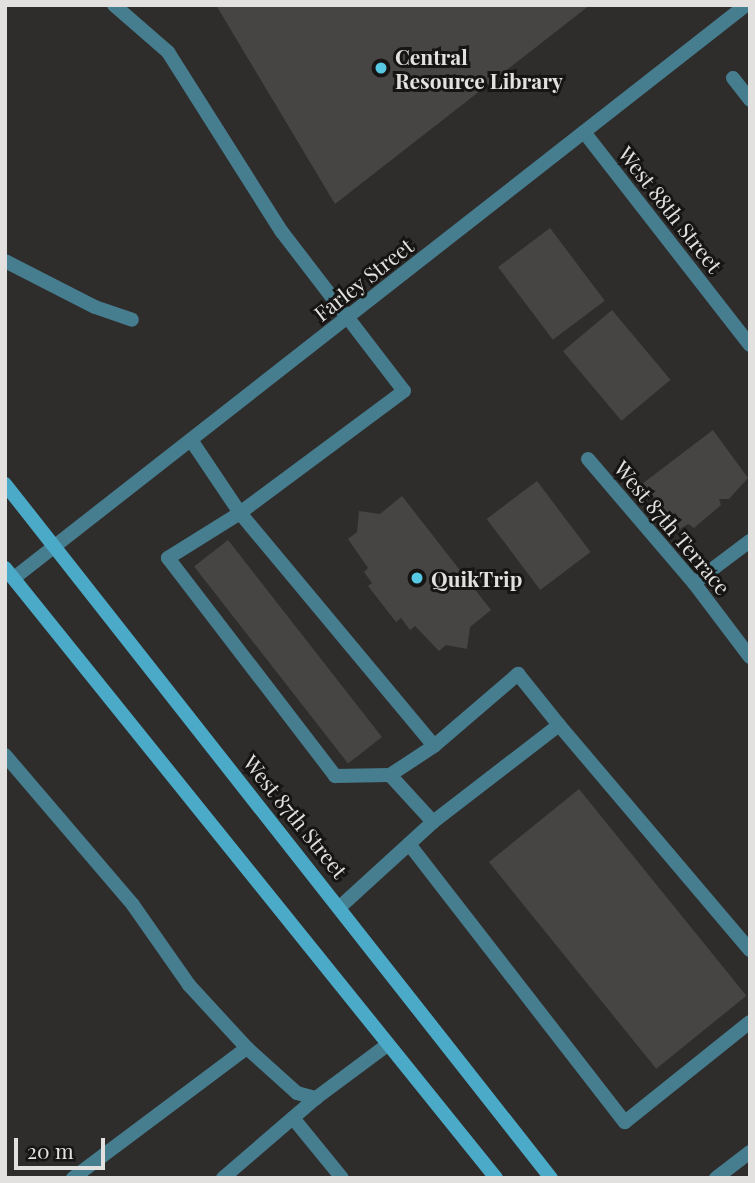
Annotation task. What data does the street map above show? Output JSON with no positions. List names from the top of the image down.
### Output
{
  "streets": {
    "main road": ["West 87th Street"],
    "street": ["West 88th Street", "Farley Street", "West 87th Terrace"]
  },
  "crossings": [
    ["West 88th Street", "Farley Street"],
    ["Farley Street", "West 87th Street"]
  ],
  "places": ["Central Resource Library", "QuikTrip"],
  "scale_bar": "20 m"
}
